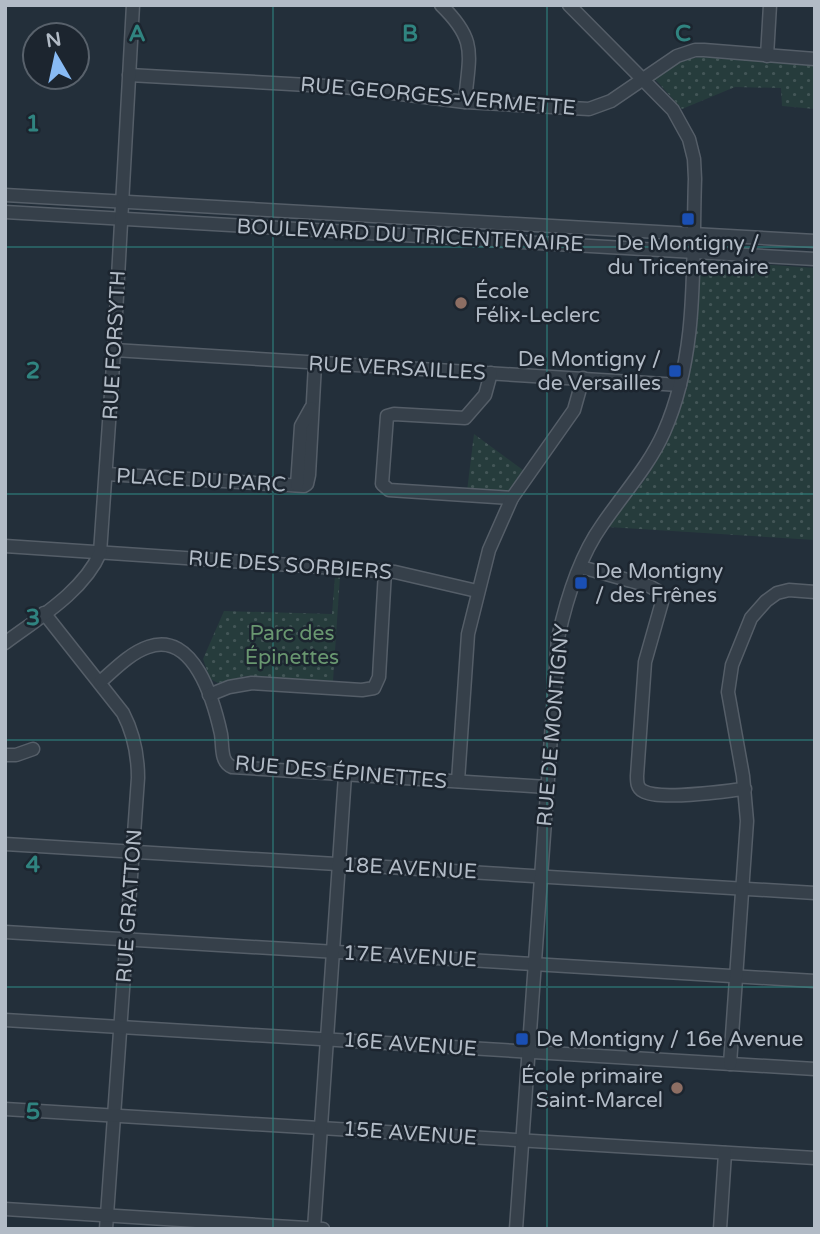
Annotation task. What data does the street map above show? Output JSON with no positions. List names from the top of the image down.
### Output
{
  "streets": {
    "street": [
      "RUE GEORGES-VERMETTE",
      "BOULEVARD DU TRICENTENAIRE",
      "RUE FORSYTH",
      "RUE VERSAILLES",
      "PLACE DU PARC",
      "RUE DES SORBIERS",
      "RUE DE MONTIGNY",
      "RUE DES ÉPINETTES",
      "18E AVENUE",
      "RUE GRATTON",
      "17E AVENUE",
      "16E AVENUE",
      "15E AVENUE"
    ]
  },
  "crossings": [
    ["RUE GEORGES-VERMETTE", "RUE FORSYTH"],
    ["RUE GEORGES-VERMETTE", "RUE DE MONTIGNY"],
    ["BOULEVARD DU TRICENTENAIRE", "RUE FORSYTH"],
    ["BOULEVARD DU TRICENTENAIRE", "RUE DE MONTIGNY"],
    ["RUE FORSYTH", "RUE VERSAILLES"],
    ["RUE FORSYTH", "PLACE DU PARC"],
    ["RUE FORSYTH", "RUE DES SORBIERS"],
    ["RUE FORSYTH", "RUE GRATTON"],
    ["RUE VERSAILLES", "PLACE DU PARC"],
    ["RUE VERSAILLES", "RUE DE MONTIGNY"],
    ["RUE DE MONTIGNY", "RUE DES ÉPINETTES"],
    ["RUE DE MONTIGNY", "18E AVENUE"],
    ["RUE DE MONTIGNY", "17E AVENUE"],
    ["RUE DE MONTIGNY", "16E AVENUE"],
    ["RUE DE MONTIGNY", "15E AVENUE"],
    ["RUE DES ÉPINETTES", "RUE GRATTON"],
    ["18E AVENUE", "RUE GRATTON"],
    ["RUE GRATTON", "17E AVENUE"],
    ["RUE GRATTON", "16E AVENUE"],
    ["RUE GRATTON", "15E AVENUE"]
  ],
  "parks": ["Parc des Épinettes"],
  "places": {
    "transit": [
      "De Montigny / du Tricentenaire",
      "De Montigny / de Versailles",
      "De Montigny / des Frênes",
      "De Montigny / 16e Avenue"
    ],
    "other": ["École Félix-Leclerc", "École primaire Saint-Marcel"]
  },
  "north": "top",
  "grid": {
    "columns": ["A", "B", "C"],
    "rows": [
      "1",
      "2",
      "3",
      "4",
      "5"
    ]
  }
}
